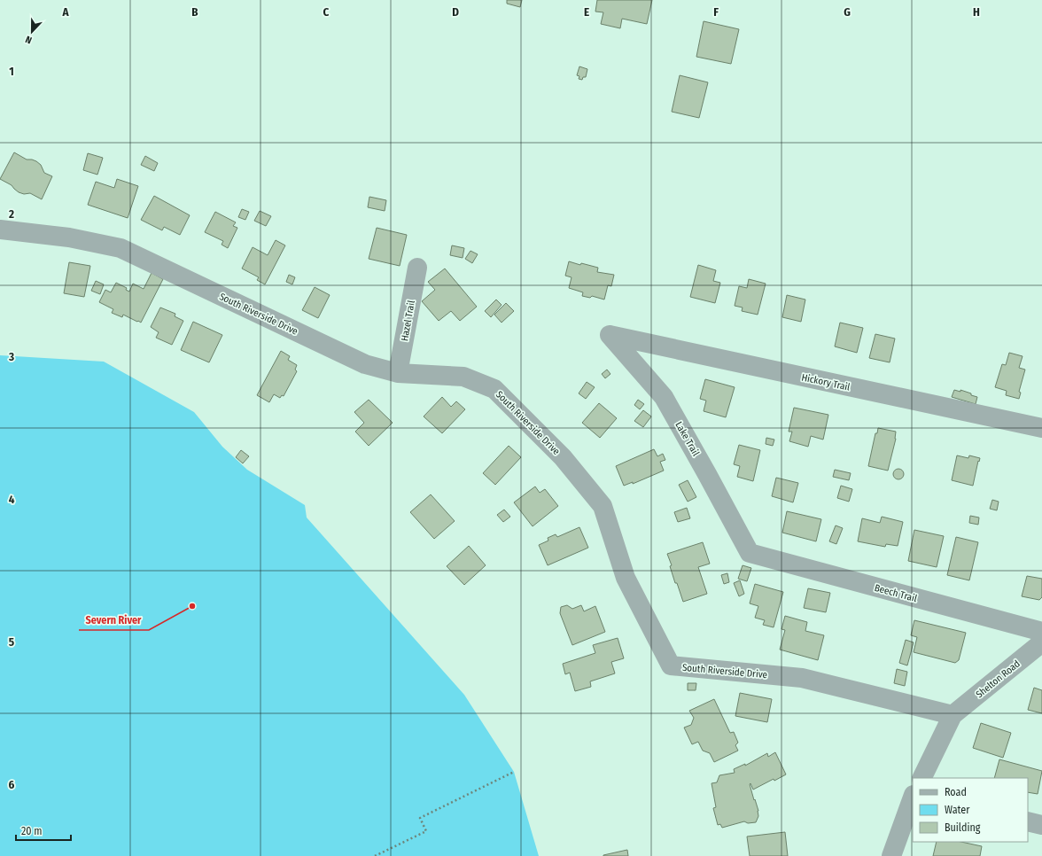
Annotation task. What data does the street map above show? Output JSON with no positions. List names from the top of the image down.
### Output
{
  "streets": {
    "street": [
      "South Riverside Drive",
      "Hazel Trail",
      "Hickory Trail",
      "Lake Trail",
      "Beech Trail",
      "Shelton Road"
    ]
  },
  "crossings": [
    ["South Riverside Drive", "Hazel Trail"],
    ["South Riverside Drive", "Shelton Road"],
    ["Hickory Trail", "Lake Trail"],
    ["Lake Trail", "Beech Trail"]
  ],
  "places": ["Severn River"],
  "legend": ["Road", "Water", "Building"],
  "scale_bar": "20 m",
  "north": "bottom",
  "grid": {
    "columns": [
      "A",
      "B",
      "C",
      "D",
      "E",
      "F",
      "G",
      "H"
    ],
    "rows": [
      "1",
      "2",
      "3",
      "4",
      "5",
      "6"
    ]
  }
}
